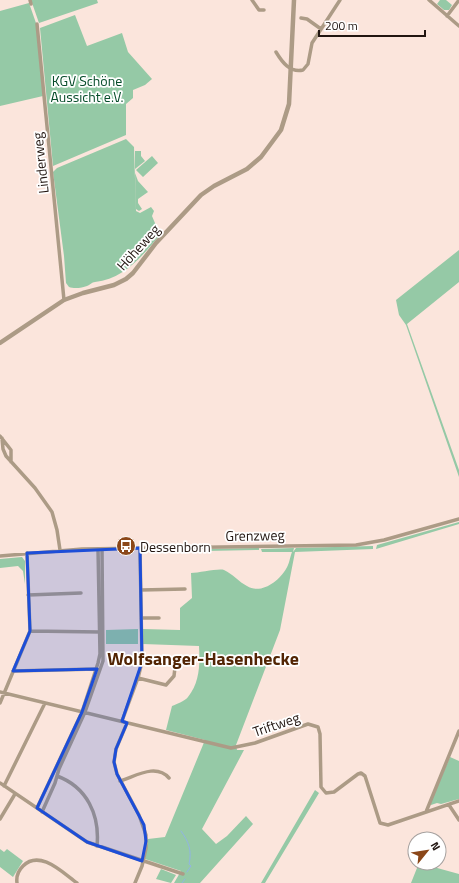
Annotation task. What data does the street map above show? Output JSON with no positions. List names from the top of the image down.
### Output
{
  "streets": {
    "street": [
      "Linderweg",
      "Höheweg",
      "Grenzweg",
      "Triftweg"
    ]
  },
  "crossings": [
    ["Linderweg", "Höheweg"]
  ],
  "districts": ["Wolfsanger-Hasenhecke"],
  "parks": ["KGV Schöne Aussicht e.V."],
  "places": {
    "bus stop": ["Dessenborn"]
  },
  "scale_bar": "200 m",
  "north": "top right"
}
